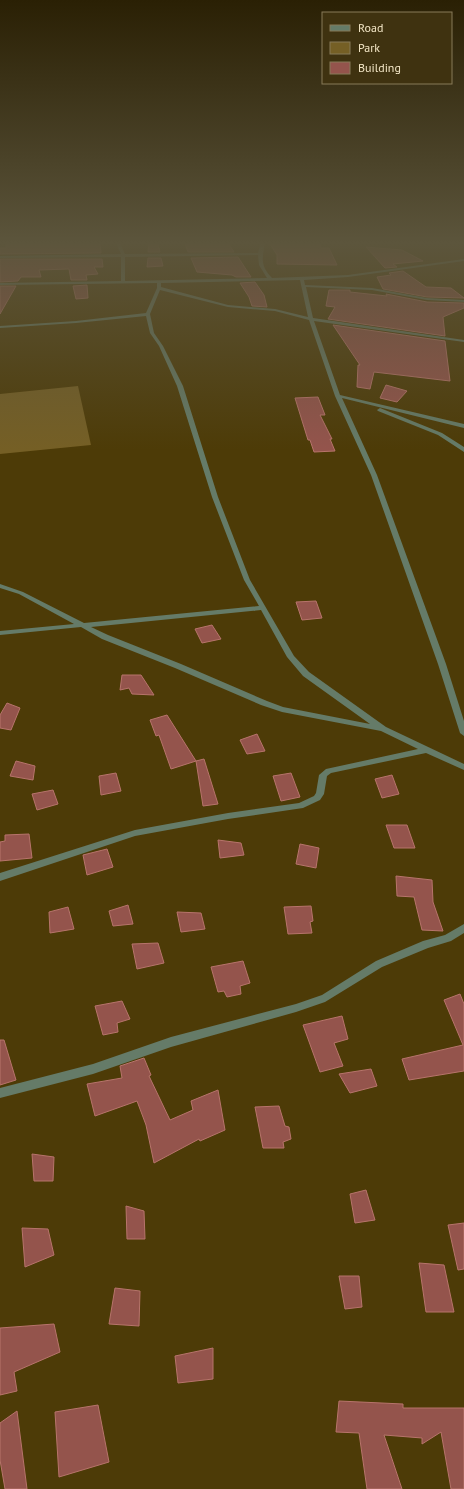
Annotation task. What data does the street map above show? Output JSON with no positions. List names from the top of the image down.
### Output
{
  "legend": ["Road", "Park", "Building"]
}
